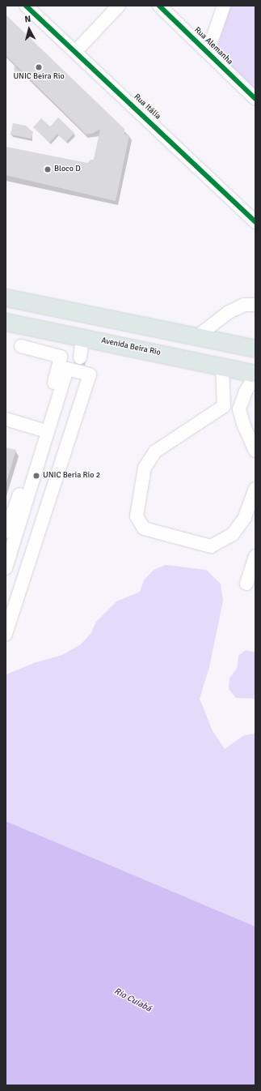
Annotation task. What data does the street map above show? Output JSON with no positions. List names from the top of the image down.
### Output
{
  "streets": {
    "main road": ["Avenida Beira Rio"],
    "street": ["Rua Alemanha", "Rua Itália"]
  },
  "water": ["Rio Cuiabá"],
  "places": ["UNIC Beira Rio", "Bloco D", "UNIC Beria Rio 2"],
  "north": "top"
}
